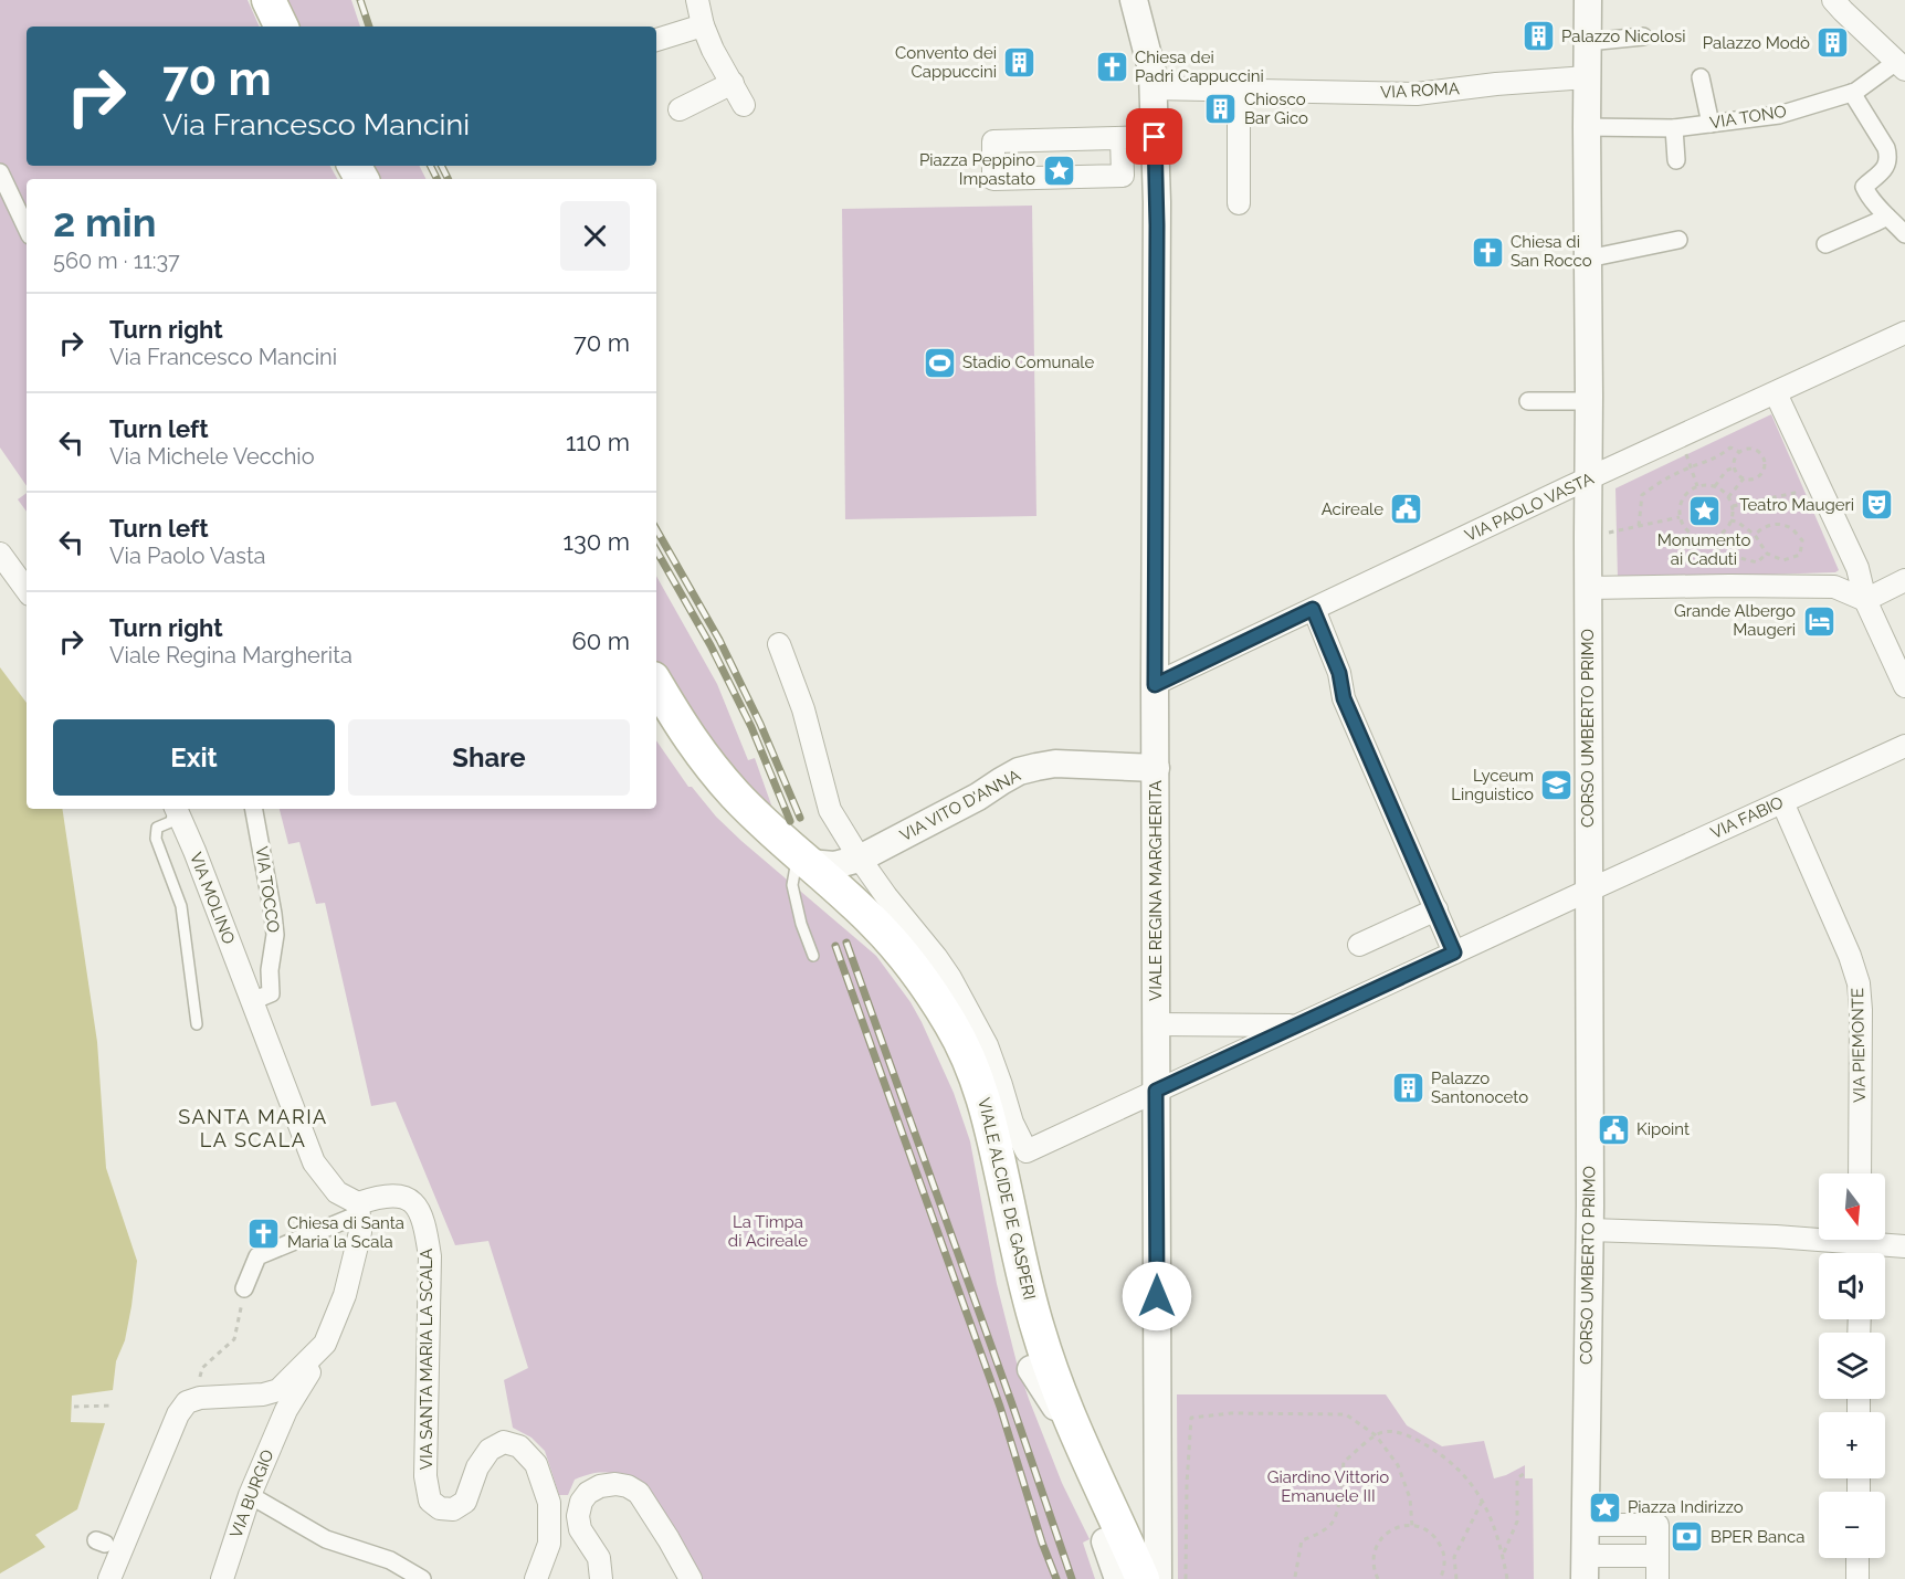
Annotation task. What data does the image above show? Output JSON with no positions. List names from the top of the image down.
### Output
{
  "streets": {
    "main road": ["VIALE ALCIDE DE GASPERI"],
    "street": [
      "VIA ROMA",
      "VIA TONO",
      "VIA PAOLO VASTA",
      "CORSO UMBERTO PRIMO",
      "VIA VITO D'ANNA",
      "VIA FABIO",
      "VIA TOCCO",
      "VIALE REGINA MARGHERITA",
      "VIA MOLINO",
      "VIA PIEMONTE",
      "VIA SANTA MARIA LA SCALA",
      "VIA BURGIO"
    ]
  },
  "crossings": [
    ["VIA ROMA", "CORSO UMBERTO PRIMO"],
    ["VIA ROMA", "VIALE REGINA MARGHERITA"],
    ["VIA TONO", "CORSO UMBERTO PRIMO"],
    ["VIA PAOLO VASTA", "CORSO UMBERTO PRIMO"],
    ["VIA PAOLO VASTA", "VIALE REGINA MARGHERITA"],
    ["CORSO UMBERTO PRIMO", "VIA FABIO"],
    ["VIA VITO D'ANNA", "VIALE REGINA MARGHERITA"],
    ["VIA VITO D'ANNA", "VIALE ALCIDE DE GASPERI"],
    ["VIA FABIO", "VIALE REGINA MARGHERITA"],
    ["VIA FABIO", "VIA PIEMONTE"],
    ["VIA FABIO", "VIALE ALCIDE DE GASPERI"],
    ["VIA TOCCO", "VIA MOLINO"],
    ["VIALE REGINA MARGHERITA", "VIALE ALCIDE DE GASPERI"],
    ["VIA MOLINO", "VIA SANTA MARIA LA SCALA"],
    ["VIA MOLINO", "VIA BURGIO"],
    ["VIA SANTA MARIA LA SCALA", "VIA BURGIO"]
  ],
  "districts": ["SANTA MARIA LA SCALA"],
  "parks": ["La Timpa di Acireale", "Giardino Vittorio Emanuele III"],
  "places": {
    "building": [
      "Palazzo Nicolosi",
      "Palazzo Modò",
      "Convento dei Cappuccini",
      "Chiosco Bar Gico",
      "Palazzo Santonoceto"
    ],
    "church": ["Chiesa dei Padri Cappuccini", "Chiesa di San Rocco", "Chiesa di Santa Maria la Scala"],
    "place": ["Piazza Peppino Impastato", "Monumento ai Caduti", "Piazza Indirizzo"],
    "sports": ["Stadio Comunale"],
    "theatre": ["Teatro Maugeri"],
    "public building": ["Acireale", "Kipoint"],
    "hotel": ["Grande Albergo Maugeri"],
    "school or university": ["Lyceum Linguistico"],
    "bank": ["BPER Banca"]
  },
  "north": "bottom",
  "page": {
    "turn": ["70 m", "Via Francesco Mancini"],
    "heading": ["2 min", "560 m · 11:37"],
    "list": [
      {
        "name": "Turn right",
        "note": "Via Francesco Mancini",
        "value": "70 m"
      },
      {
        "name": "Turn left",
        "note": "Via Michele Vecchio",
        "value": "110 m"
      },
      {
        "name": "Turn left",
        "note": "Via Paolo Vasta",
        "value": "130 m"
      },
      {
        "name": "Turn right",
        "note": "Viale Regina Margherita",
        "value": "60 m"
      }
    ],
    "buttons": ["Exit", "Share"],
    "map_buttons": ["+", "−"]
  }
}
